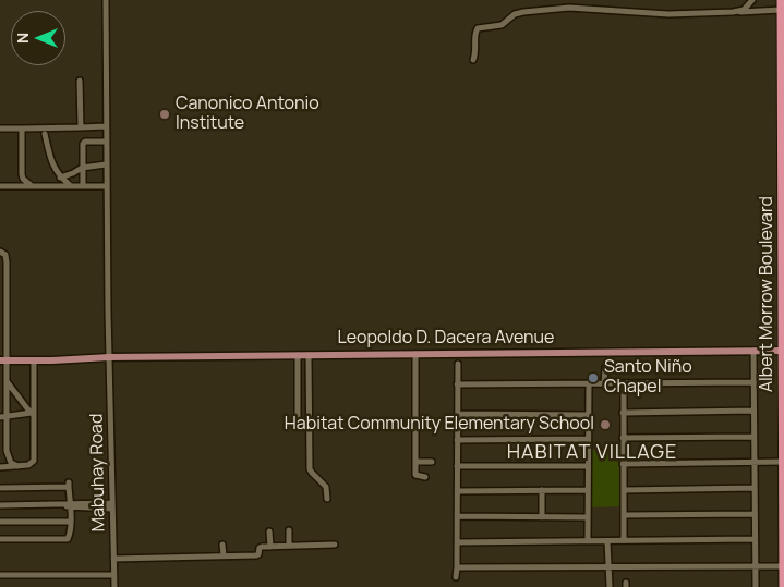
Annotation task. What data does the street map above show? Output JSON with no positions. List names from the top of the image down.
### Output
{
  "streets": {
    "highway": ["Albert Morrow Boulevard"],
    "main road": ["Leopoldo D. Dacera Avenue"],
    "street": ["Mabuhay Road"]
  },
  "crossings": [
    ["Albert Morrow Boulevard", "Leopoldo D. Dacera Avenue"],
    ["Leopoldo D. Dacera Avenue", "Mabuhay Road"]
  ],
  "districts": ["HABITAT VILLAGE"],
  "places": ["Canonico Antonio Institute", "Santo Niño Chapel", "Habitat Community Elementary School"],
  "north": "left"
}
